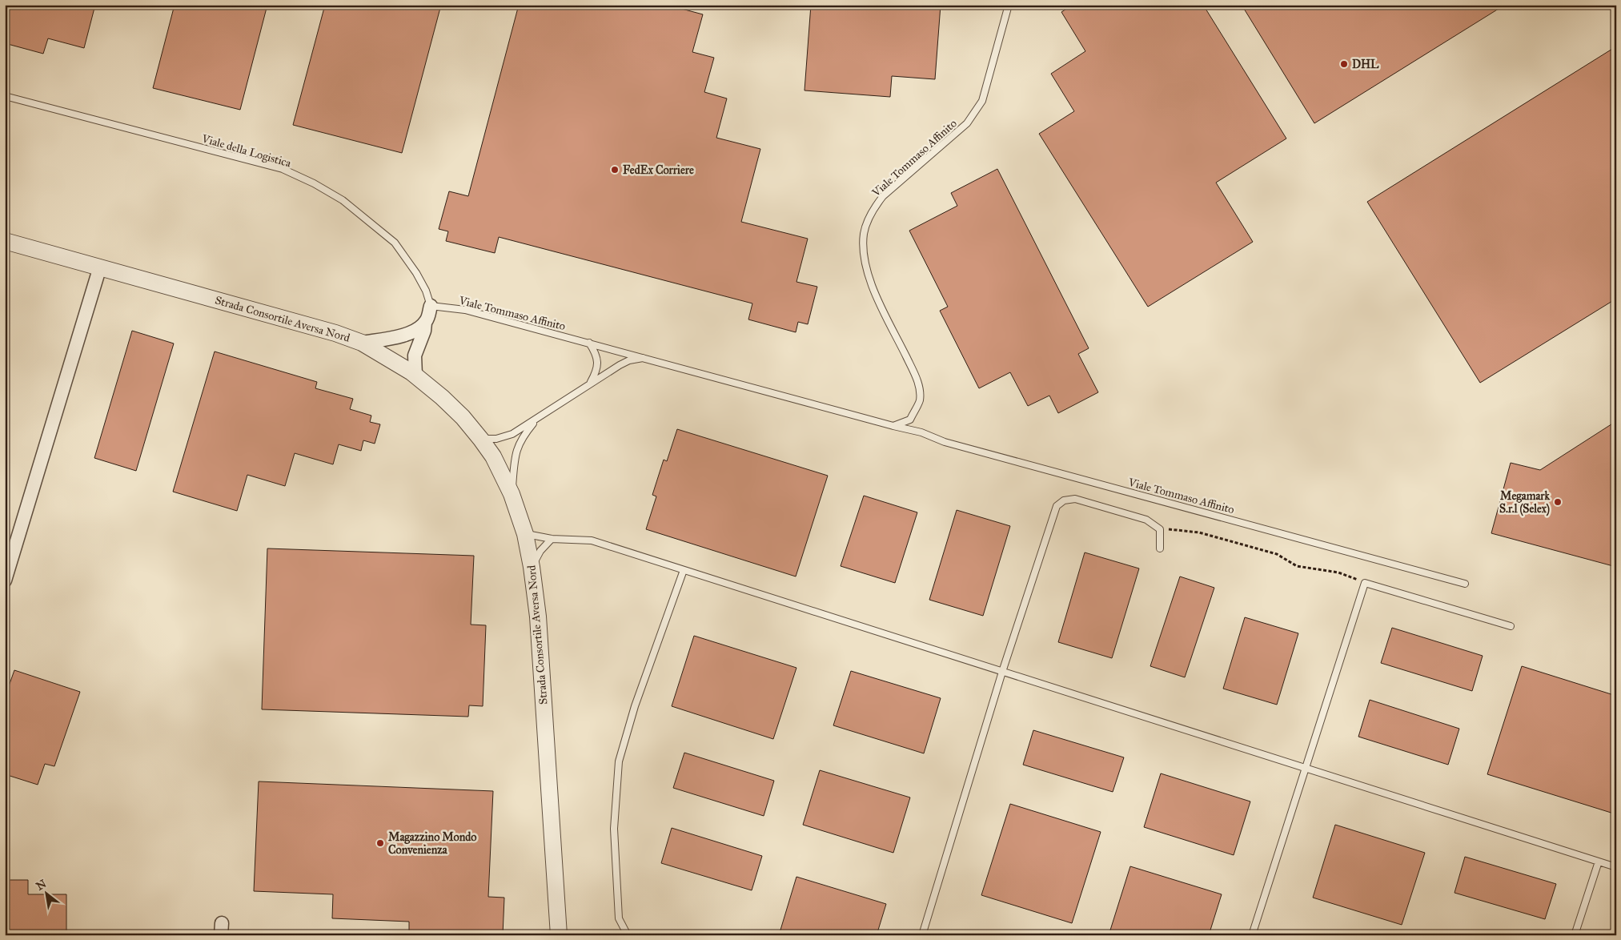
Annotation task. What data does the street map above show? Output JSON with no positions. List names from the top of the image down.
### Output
{
  "streets": {
    "street": ["Strada Consortile Aversa Nord"],
    "lane": ["Viale della Logistica", "Viale Tommaso Affinito"]
  },
  "crossings": [
    ["Viale della Logistica", "Viale Tommaso Affinito"],
    ["Viale Tommaso Affinito", "Strada Consortile Aversa Nord"]
  ],
  "places": [
    "DHL",
    "FedEx Corriere",
    "Megamark S.r.l (Selex)",
    "Magazzino Mondo Convenienza"
  ],
  "north": "top left"
}
